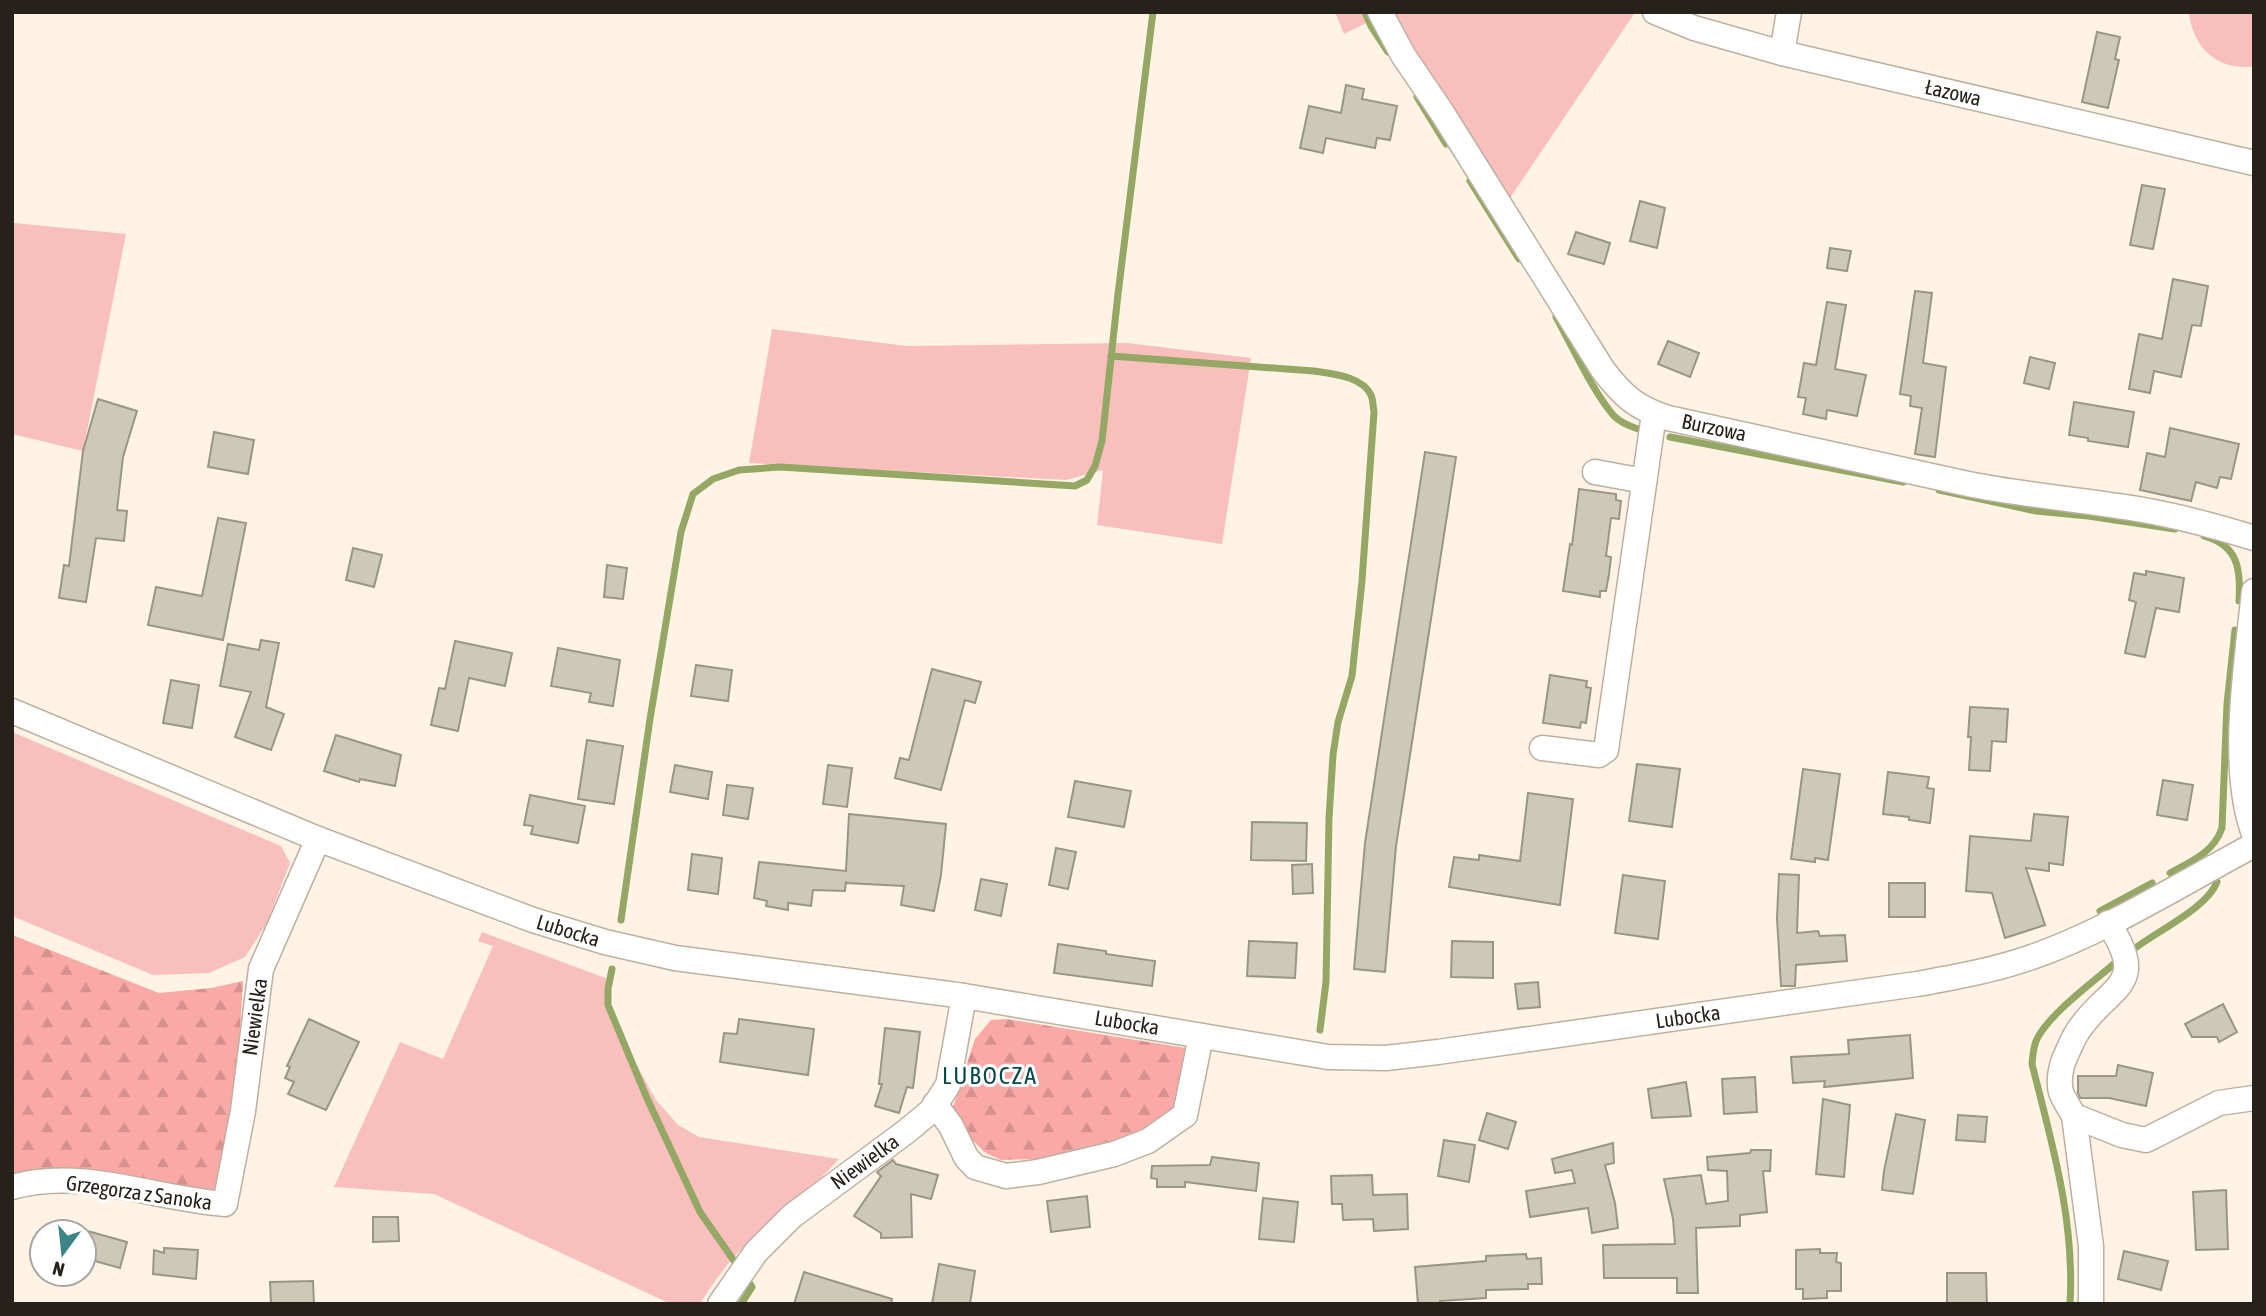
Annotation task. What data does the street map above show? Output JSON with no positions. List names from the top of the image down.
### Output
{
  "streets": {
    "street": [
      "Łazowa",
      "Burzowa",
      "Lubocka",
      "Niewielka",
      "Grzegorza z Sanoka"
    ]
  },
  "crossings": [
    ["Lubocka", "Niewielka"],
    ["Niewielka", "Grzegorza z Sanoka"]
  ],
  "districts": ["LUBOCZA"],
  "north": "bottom"
}
